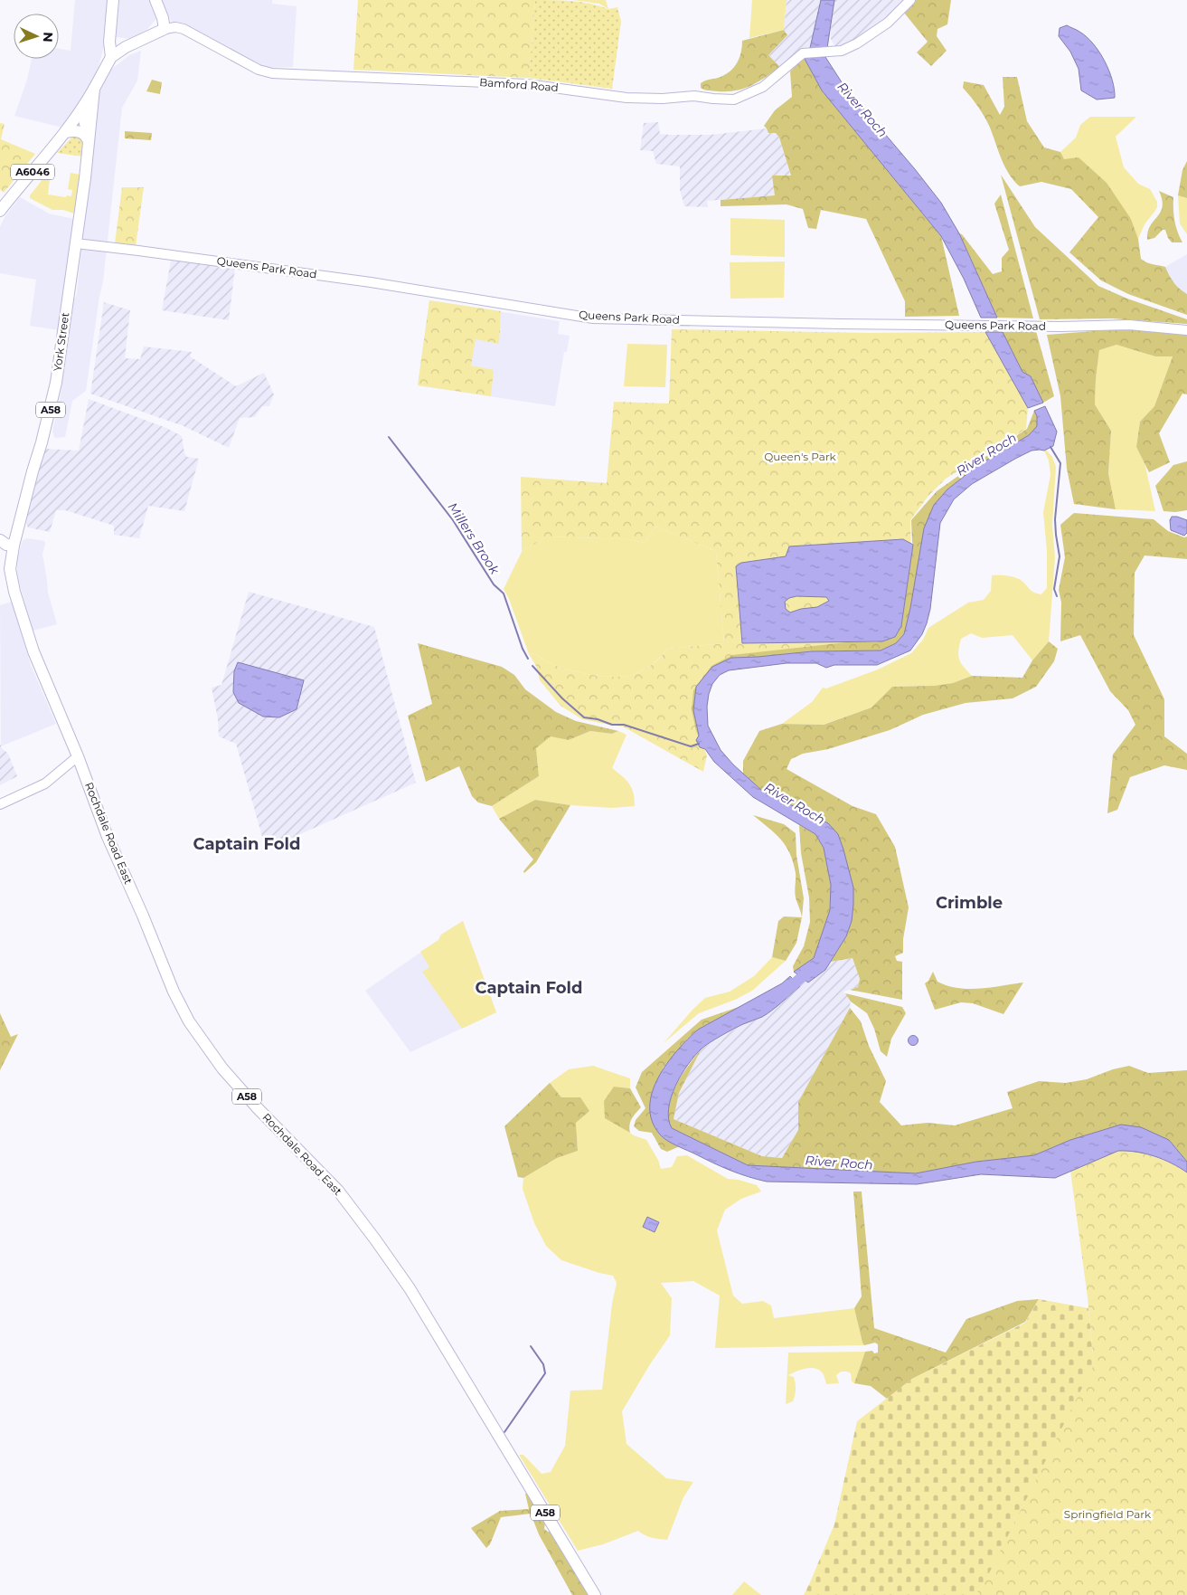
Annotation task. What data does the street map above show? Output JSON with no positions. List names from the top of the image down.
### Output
{
  "streets": {
    "main road": [
      "Bamford Road",
      "A6046",
      "York Street",
      "A58",
      "Rochdale Road East"
    ],
    "street": ["Queens Park Road"]
  },
  "crossings": [
    ["A6046", "York Street"],
    ["Queens Park Road", "York Street"],
    ["York Street", "Rochdale Road East"]
  ],
  "districts": ["Captain Fold", "Crimble", "Captain Fold"],
  "water": ["River Roch", "Millers Brook"],
  "parks": ["Queen's Park", "Springfield Park"],
  "north": "right"
}
